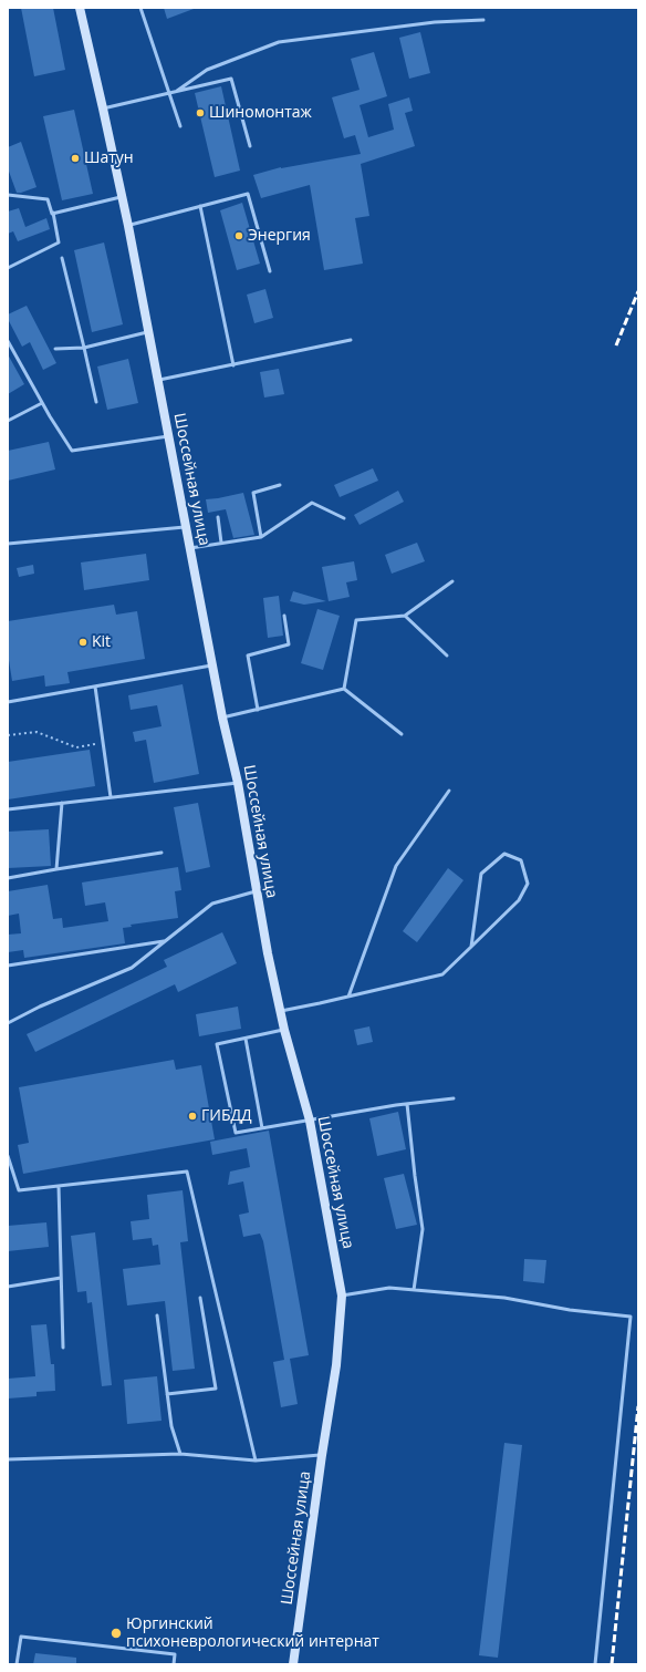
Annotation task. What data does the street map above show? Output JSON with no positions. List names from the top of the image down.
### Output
{
  "streets": {
    "main road": ["Шоссейная улица"]
  },
  "places": [
    "Шиномонтаж",
    "Шатун",
    "Энергия",
    "Kit",
    "ГИБДД",
    "Юргинский психоневрологический интернат"
  ]
}
